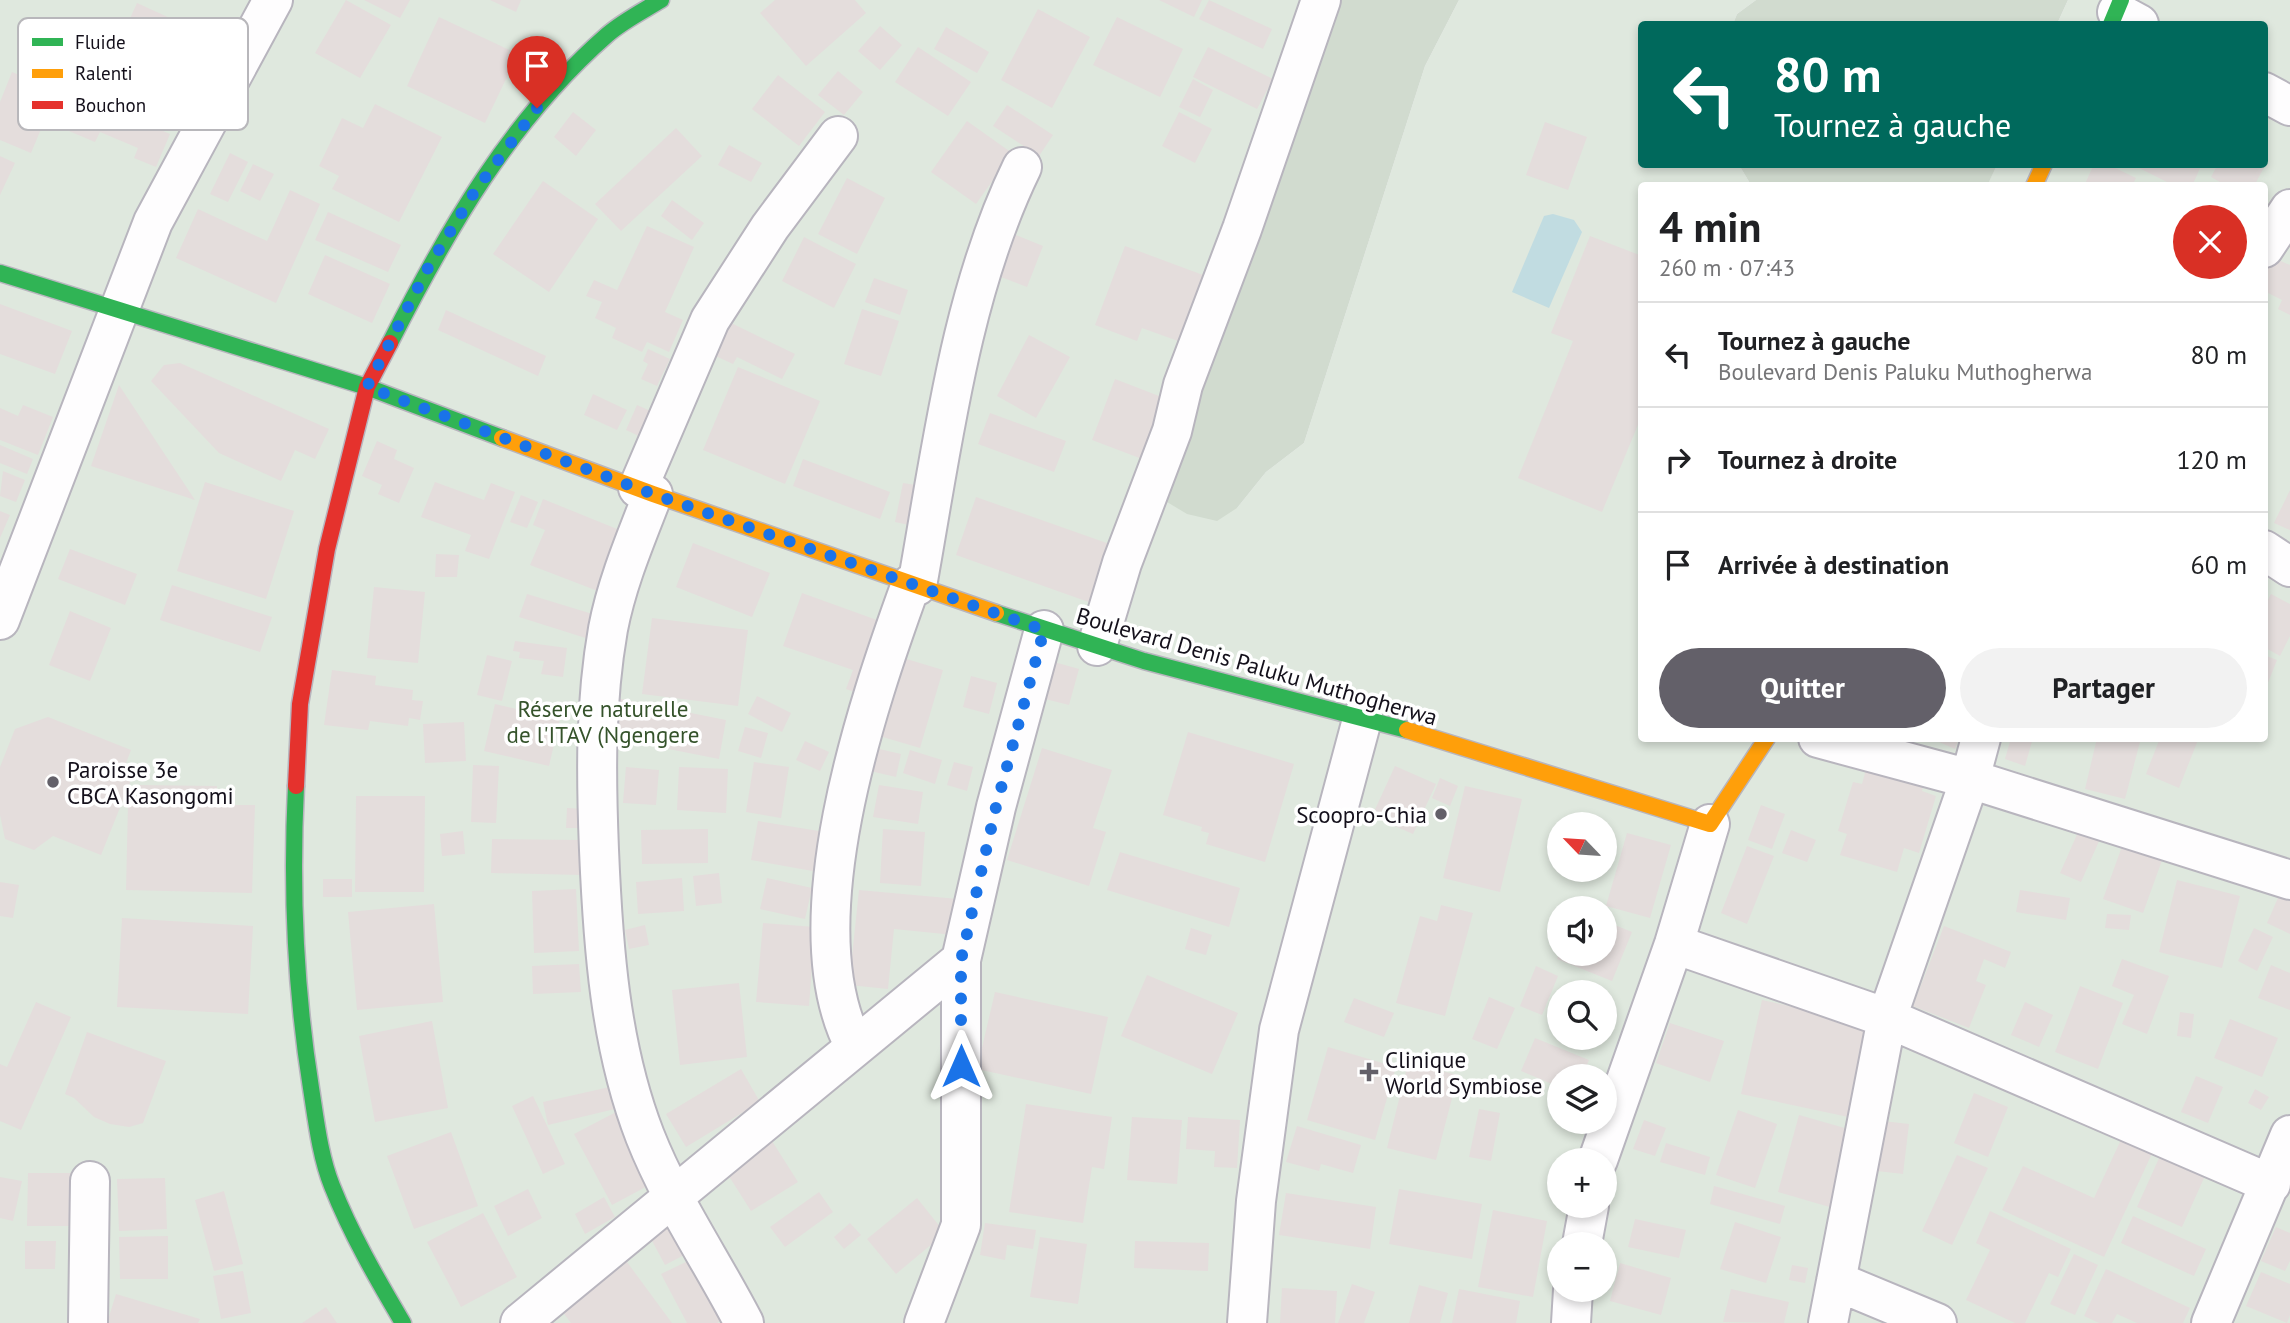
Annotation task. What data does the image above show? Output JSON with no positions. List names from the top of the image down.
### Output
{
  "streets": {
    "street": ["Boulevard Denis Paluku Muthogherwa"]
  },
  "parks": ["Réserve naturelle de l'ITAV (Ngengere"],
  "places": {
    "other": ["Paroisse 3e CBCA Kasongomi", "Scoopro-Chia"],
    "health": ["Clinique World Symbiose"]
  },
  "legend": ["Fluide", "Ralenti", "Bouchon"],
  "north": "top left",
  "page": {
    "turn": ["80 m", "Tournez à gauche"],
    "heading": ["4 min", "260 m · 07:43"],
    "list": [
      {
        "name": "Tournez à gauche",
        "note": "Boulevard Denis Paluku Muthogherwa",
        "value": "80 m"
      },
      {
        "name": "Tournez à droite",
        "value": "120 m"
      },
      {
        "name": "Arrivée à destination",
        "value": "60 m"
      }
    ],
    "buttons": ["Quitter", "Partager"],
    "map_buttons": ["+", "−"]
  }
}
